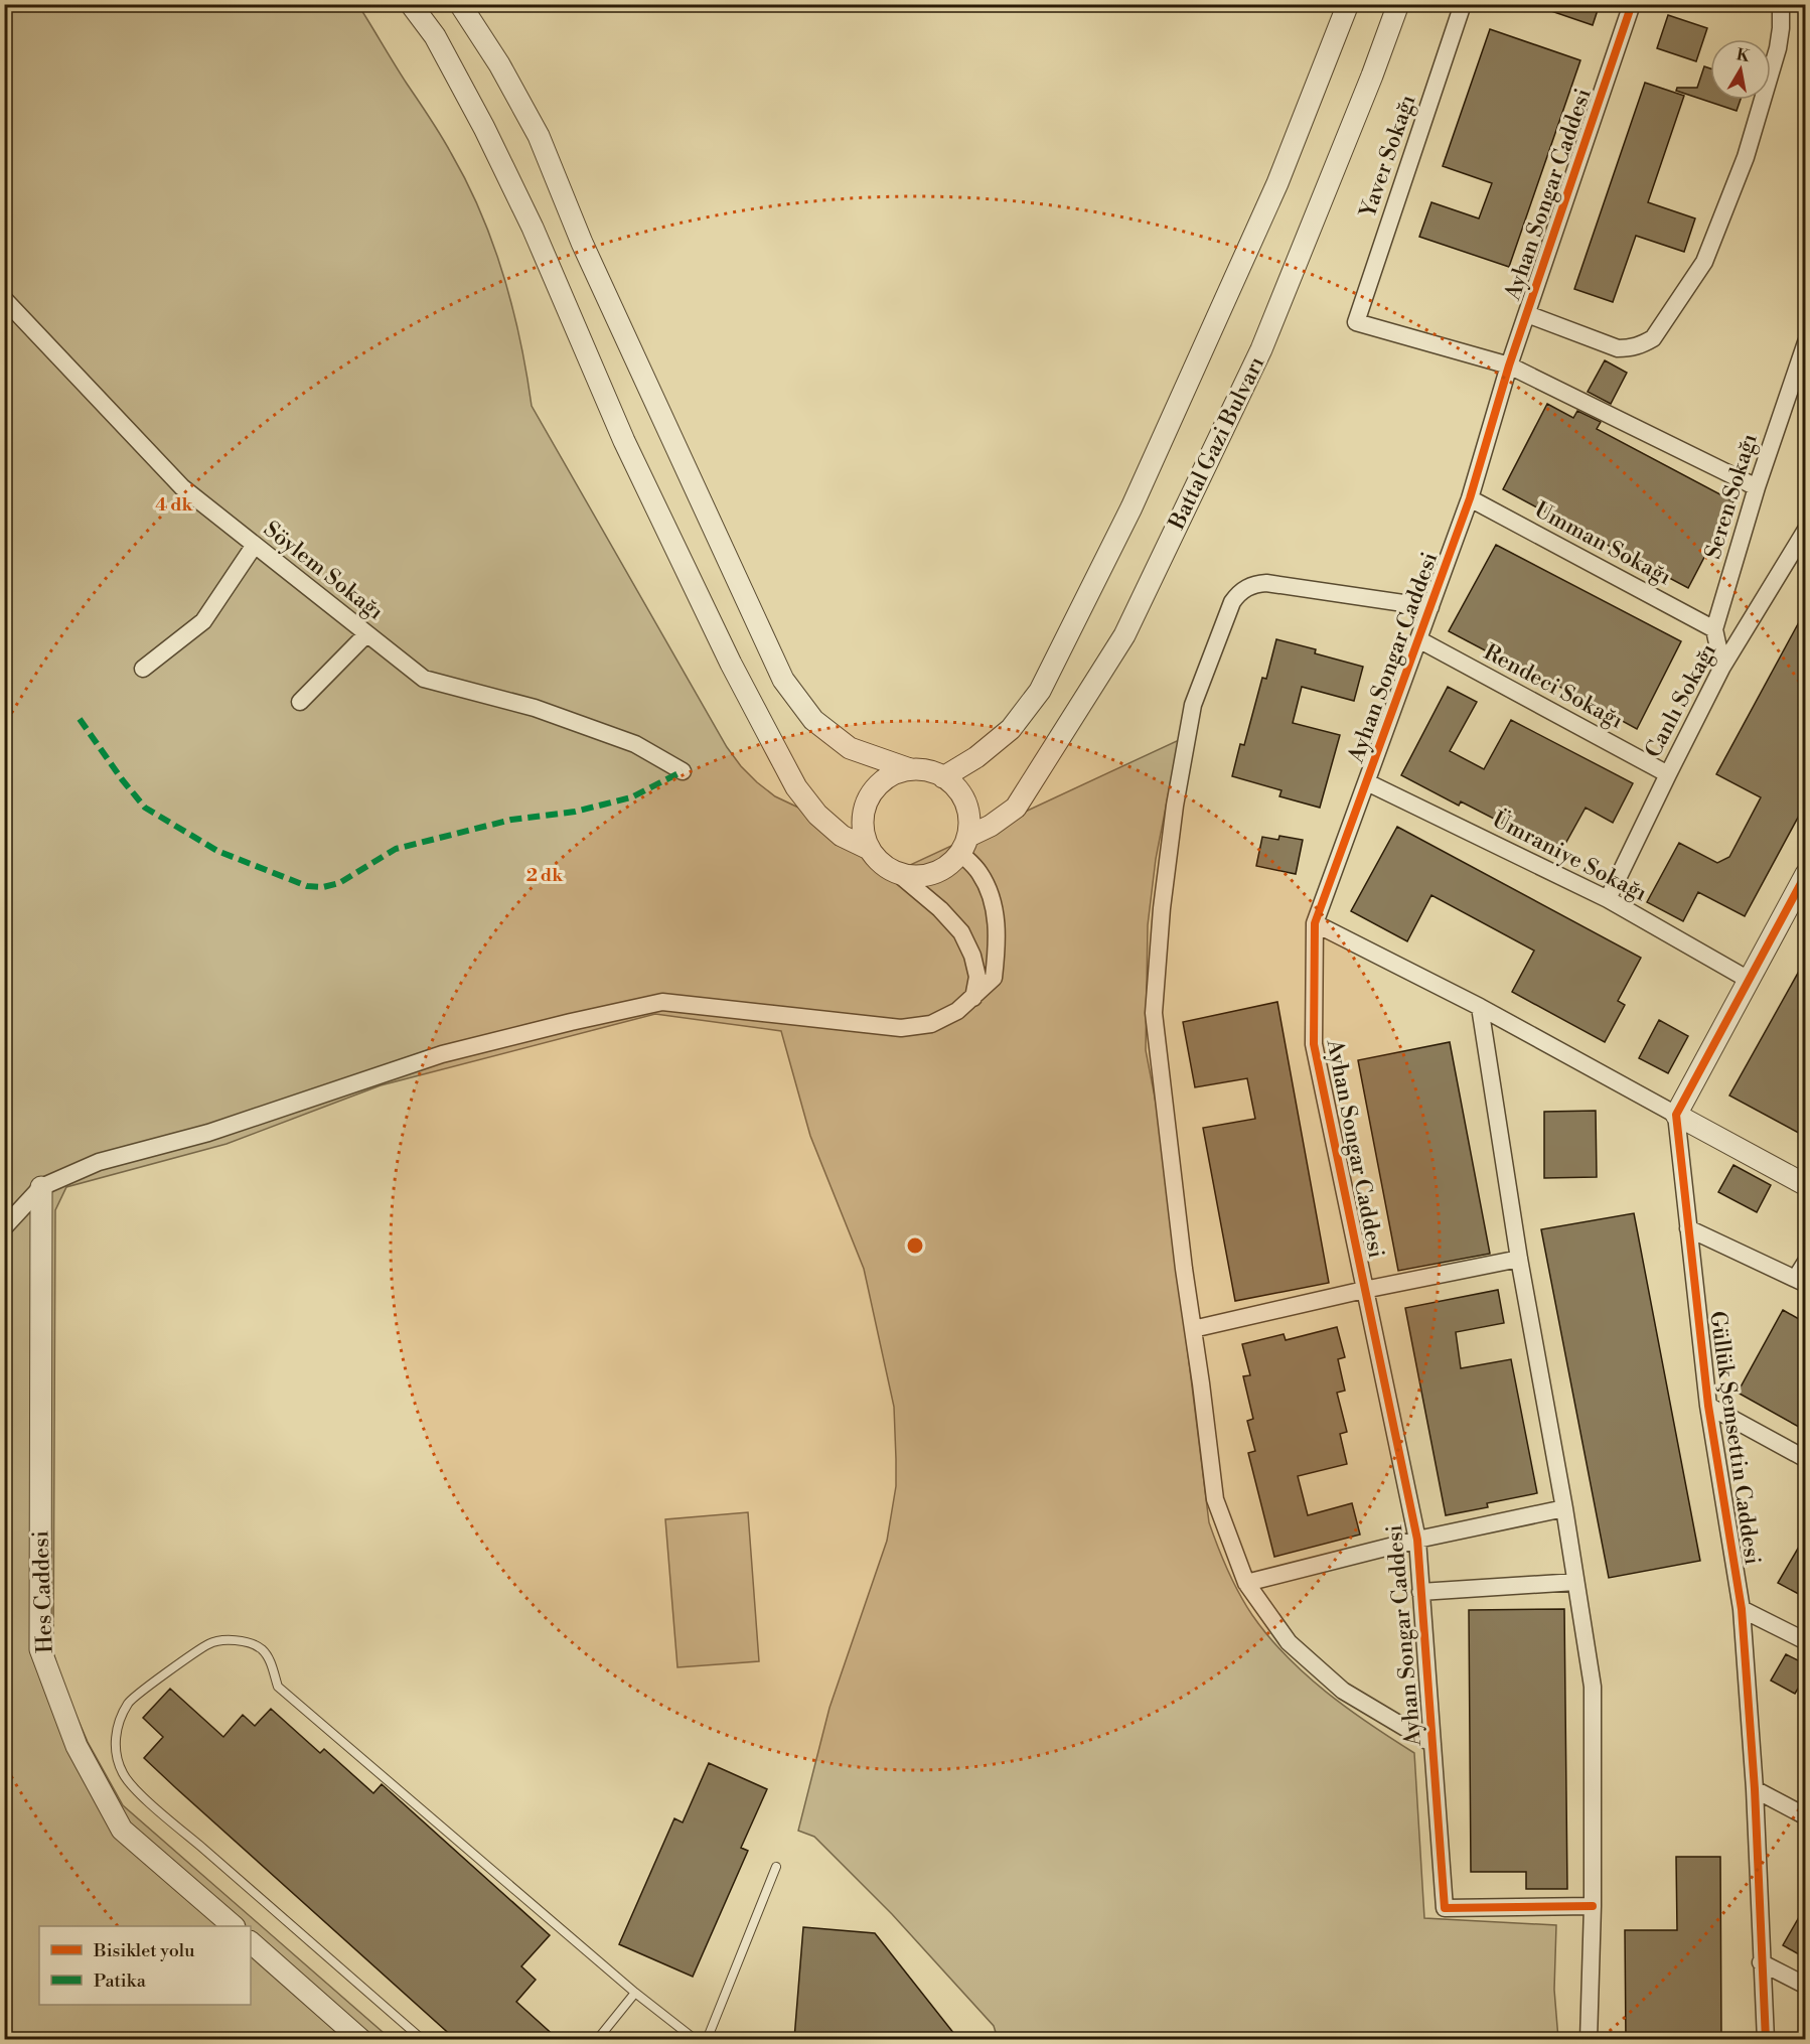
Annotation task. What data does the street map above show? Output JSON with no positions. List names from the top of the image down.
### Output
{
  "streets": {
    "street": [
      "Yaver Sokağı",
      "Ayhan Songar Caddesi",
      "Battal Gazi Bulvarı",
      "Seren Sokağı",
      "Umman Sokağı",
      "Söylem Sokağı",
      "Rendeci Sokağı",
      "Canlı Sokağı",
      "Ümraniye Sokağı",
      "Güllük Şemsettin Caddesi",
      "Hes Caddesi"
    ]
  },
  "crossings": [
    ["Yaver Sokağı", "Ayhan Songar Caddesi"],
    ["Ayhan Songar Caddesi", "Umman Sokağı"],
    ["Ayhan Songar Caddesi", "Rendeci Sokağı"],
    ["Ayhan Songar Caddesi", "Ümraniye Sokağı"],
    ["Seren Sokağı", "Umman Sokağı"],
    ["Seren Sokağı", "Canlı Sokağı"],
    ["Rendeci Sokağı", "Canlı Sokağı"],
    ["Canlı Sokağı", "Ümraniye Sokağı"]
  ],
  "legend": ["Bisiklet yolu", "Patika"],
  "north": "top",
  "rings": ["4 dk", "2 dk"]
}
